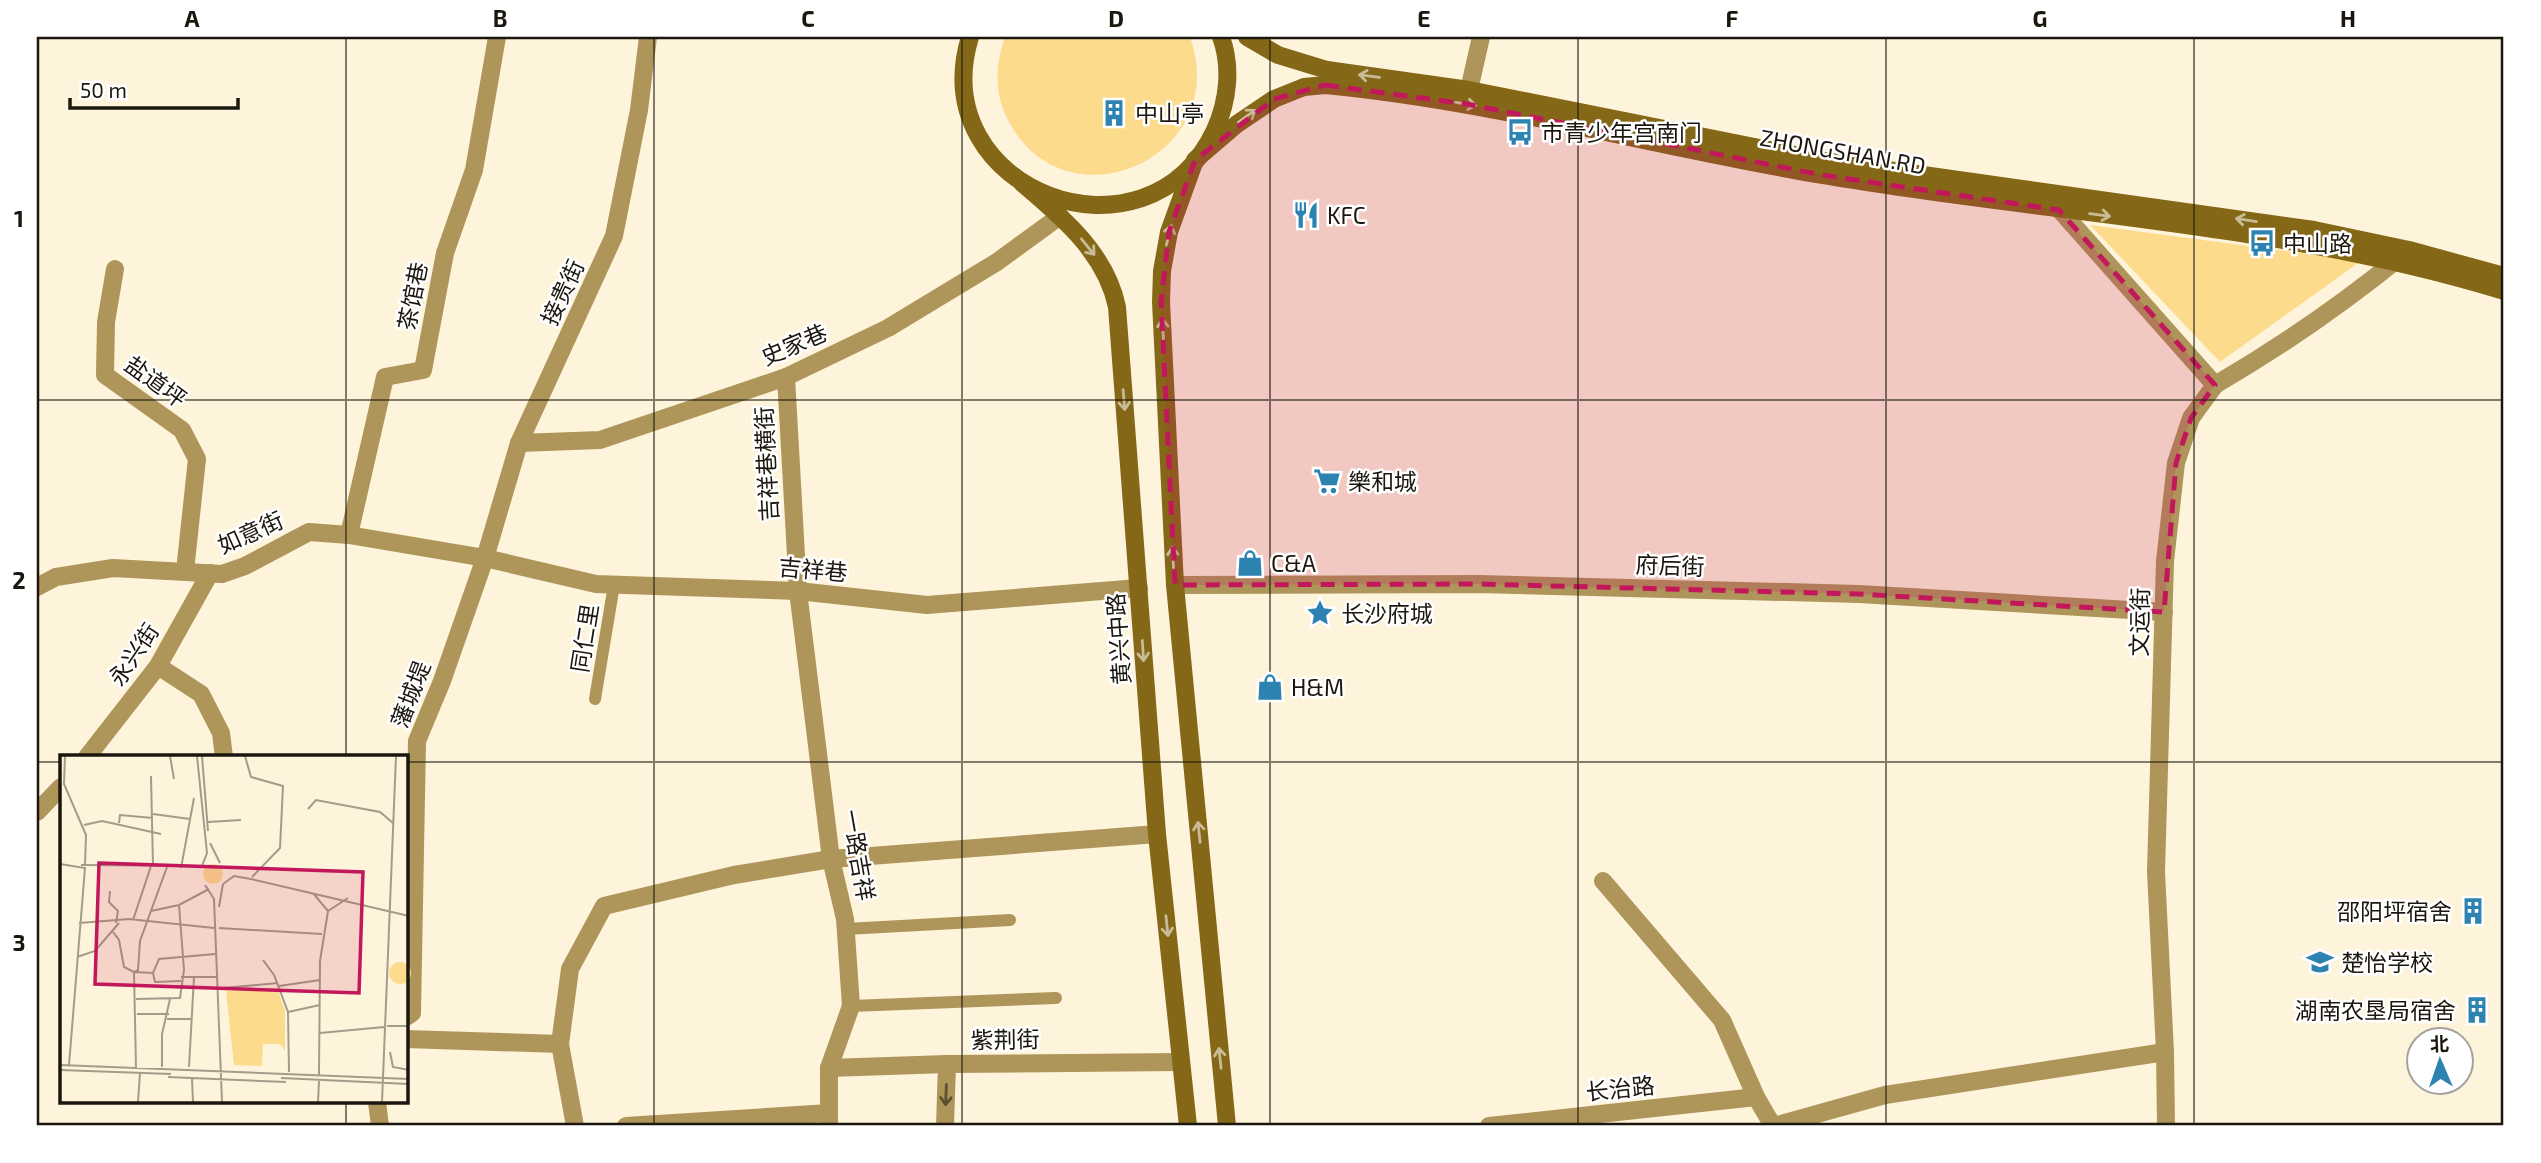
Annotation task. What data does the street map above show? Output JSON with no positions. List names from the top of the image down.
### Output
{
  "streets": {
    "street": [
      "ZHONGSHAN.RD",
      "接贵街",
      "茶馆巷",
      "史家巷",
      "盐道坪",
      "吉祥巷横街",
      "如意街",
      "府后街",
      "吉祥巷",
      "文运街",
      "黄兴中路",
      "永兴街",
      "藩城堤",
      "一路吉祥",
      "紫荆街",
      "长治路"
    ],
    "lane": ["同仁里"]
  },
  "crossings": [
    ["ZHONGSHAN.RD", "黄兴中路"],
    ["接贵街", "史家巷"],
    ["接贵街", "如意街"],
    ["接贵街", "吉祥巷"],
    ["接贵街", "藩城堤"],
    ["茶馆巷", "如意街"],
    ["史家巷", "吉祥巷横街"],
    ["史家巷", "黄兴中路"],
    ["盐道坪", "如意街"],
    ["吉祥巷横街", "吉祥巷"],
    ["吉祥巷横街", "一路吉祥"],
    ["如意街", "吉祥巷"],
    ["如意街", "永兴街"],
    ["如意街", "藩城堤"],
    ["府后街", "文运街"],
    ["吉祥巷", "同仁里"],
    ["吉祥巷", "黄兴中路"],
    ["吉祥巷", "藩城堤"],
    ["吉祥巷", "一路吉祥"],
    ["黄兴中路", "紫荆街"],
    ["一路吉祥", "紫荆街"]
  ],
  "places": {
    "building": ["中山亭", "邵阳坪宿舍", "湖南农垦局宿舍"],
    "bus stop": ["市青少年宫南门", "中山路"],
    "restaurant": ["KFC"],
    "supermarket": ["樂和城"],
    "shop": ["C&A", "H&M"],
    "place": ["长沙府城"],
    "school or university": ["楚怡学校"]
  },
  "scale_bar": "50 m",
  "north": "top",
  "grid": {
    "columns": [
      "A",
      "B",
      "C",
      "D",
      "E",
      "F",
      "G",
      "H"
    ],
    "rows": ["1", "2", "3"]
  }
}
